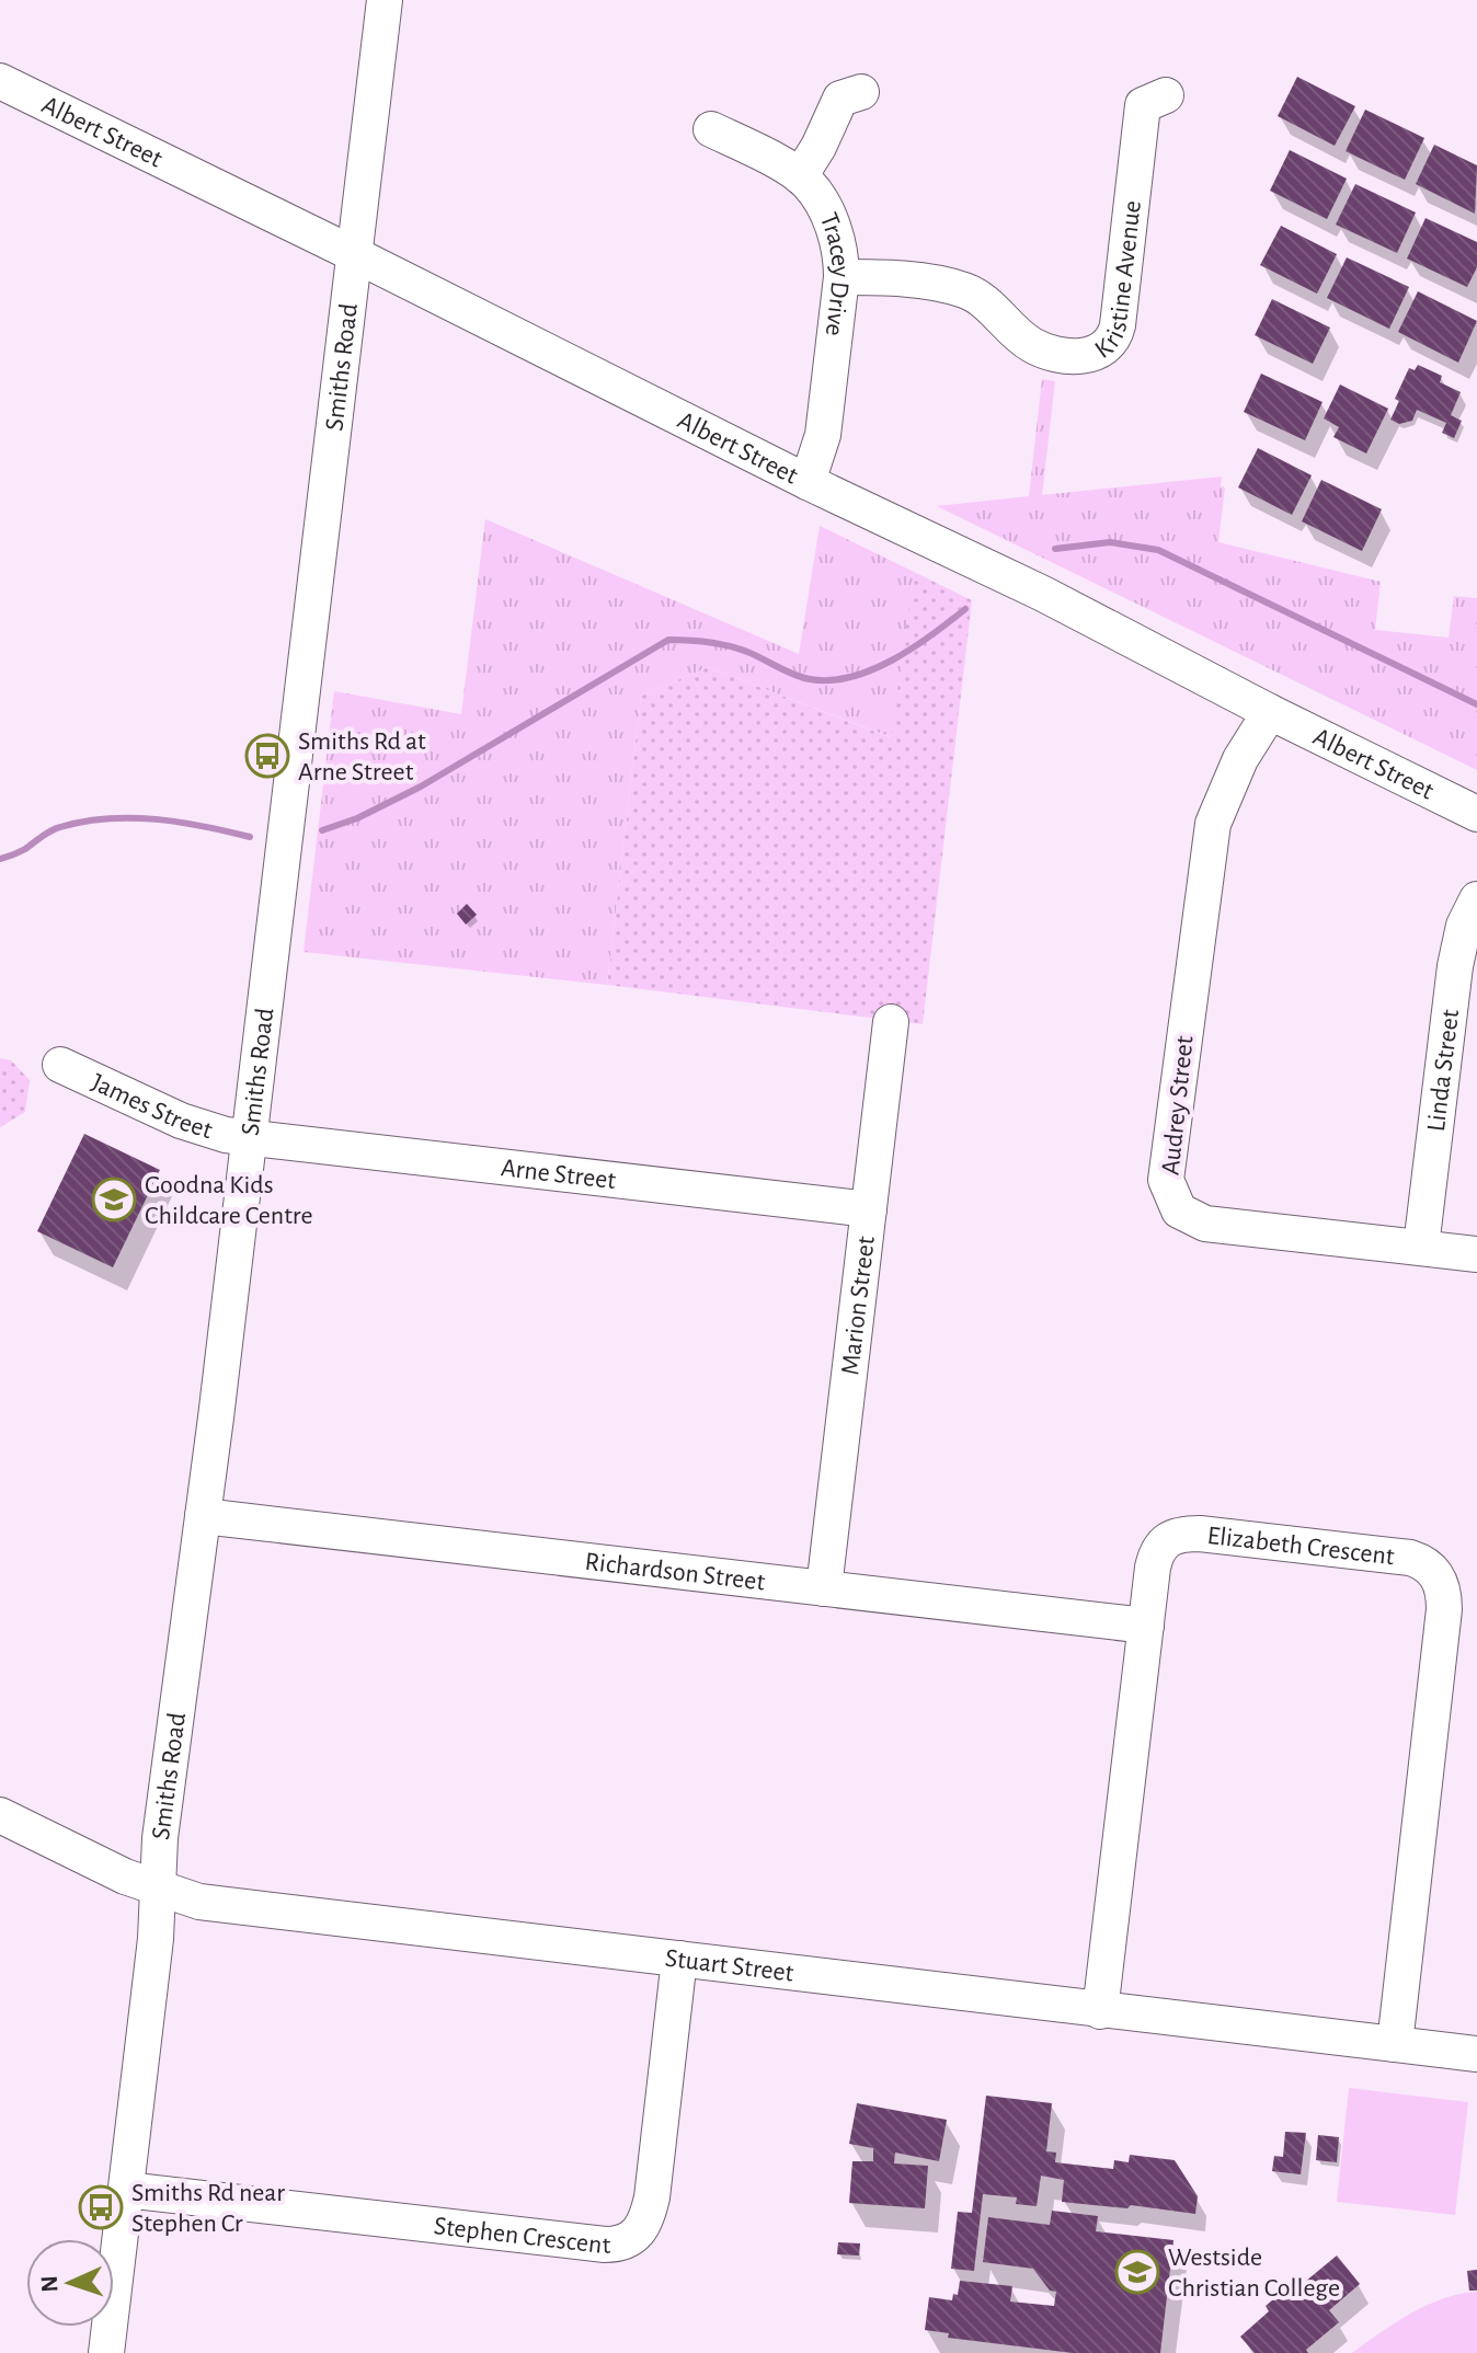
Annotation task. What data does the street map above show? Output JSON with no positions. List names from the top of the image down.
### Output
{
  "streets": {
    "street": [
      "Albert Street",
      "Kristine Avenue",
      "Tracey Drive",
      "Smiths Road",
      "Linda Street",
      "James Street",
      "Audrey Street",
      "Arne Street",
      "Marion Street",
      "Elizabeth Crescent",
      "Richardson Street",
      "Stuart Street",
      "Stephen Crescent"
    ]
  },
  "crossings": [
    ["Albert Street", "Tracey Drive"],
    ["Albert Street", "Smiths Road"],
    ["Albert Street", "Audrey Street"],
    ["Kristine Avenue", "Tracey Drive"],
    ["Smiths Road", "James Street"],
    ["Smiths Road", "Arne Street"],
    ["Smiths Road", "Richardson Street"],
    ["Smiths Road", "Stuart Street"],
    ["Smiths Road", "Stephen Crescent"],
    ["Linda Street", "Audrey Street"],
    ["James Street", "Arne Street"],
    ["Arne Street", "Marion Street"],
    ["Marion Street", "Richardson Street"],
    ["Elizabeth Crescent", "Richardson Street"],
    ["Elizabeth Crescent", "Stuart Street"],
    ["Stuart Street", "Stephen Crescent"]
  ],
  "places": {
    "bus stop": ["Smiths Rd at Arne Street", "Smiths Rd near Stephen Cr"],
    "school or university": ["Goodna Kids Childcare Centre", "Westside Christian College"]
  },
  "north": "left"
}
